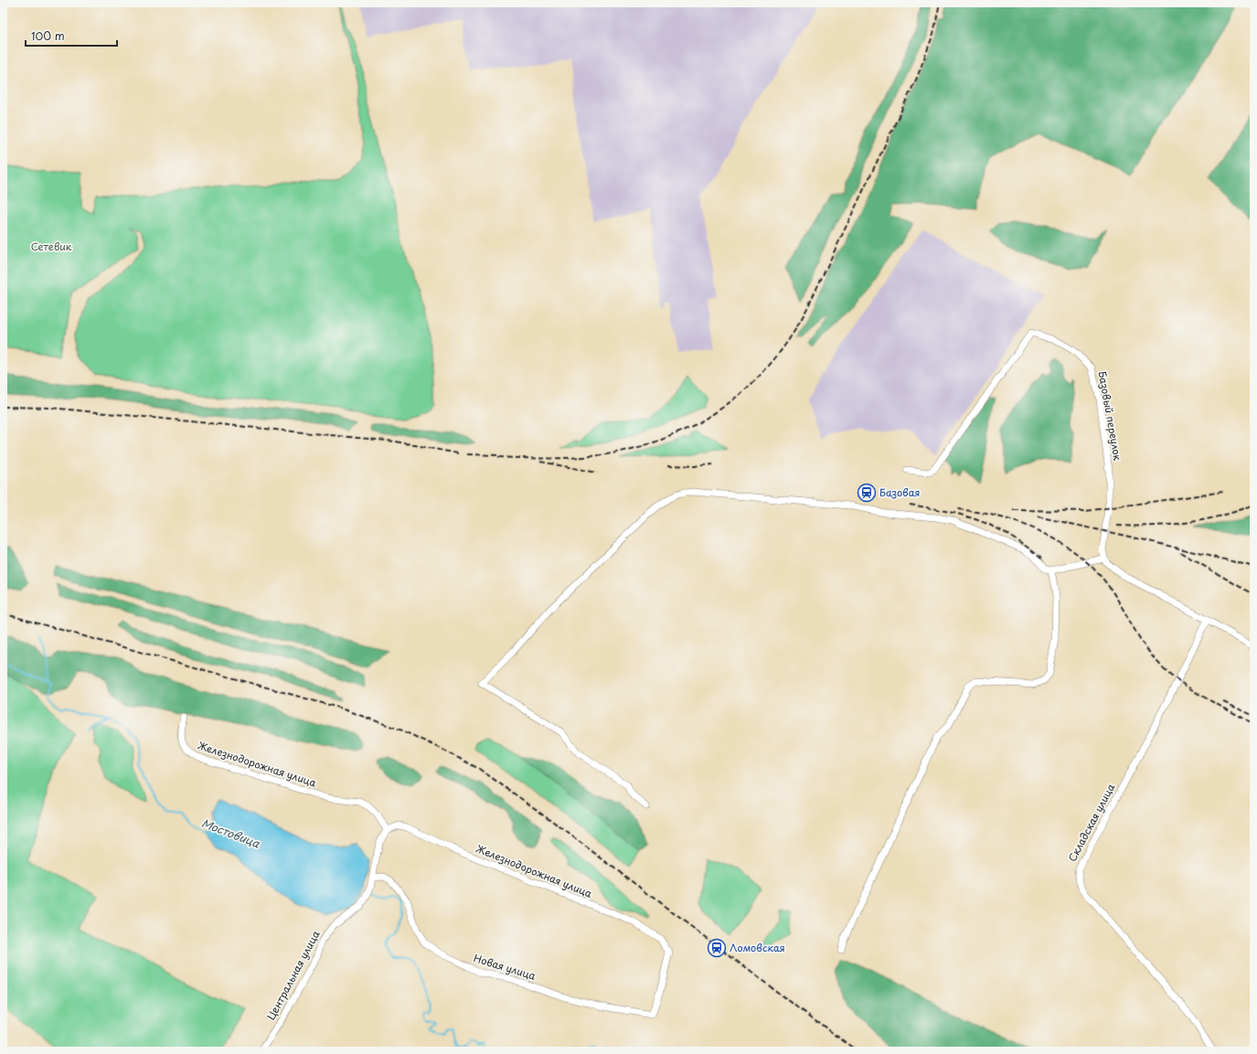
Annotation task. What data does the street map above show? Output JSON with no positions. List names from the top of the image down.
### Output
{
  "streets": {
    "street": [
      "Базовый переулок",
      "Железнодорожная улица",
      "Складская улица",
      "Новая улица",
      "Центральная улица"
    ]
  },
  "crossings": [
    ["Железнодорожная улица", "Новая улица"],
    ["Железнодорожная улица", "Центральная улица"],
    ["Новая улица", "Центральная улица"]
  ],
  "water": ["Мостовица"],
  "parks": ["Сетевик"],
  "places": {
    "station": ["Базовая", "Ломовская"]
  },
  "scale_bar": "100 m"
}
